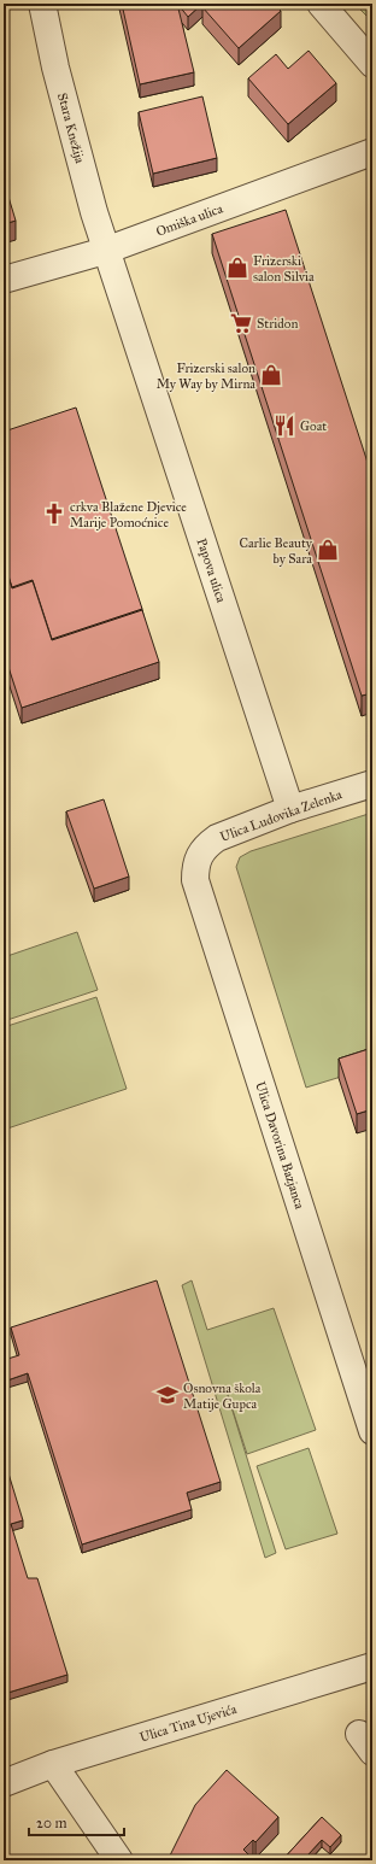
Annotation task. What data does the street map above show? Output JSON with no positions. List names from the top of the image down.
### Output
{
  "streets": {
    "street": [
      "Stara Knežija",
      "Omiška ulica",
      "Papova ulica",
      "Ulica Ludovika Zelenka",
      "Ulica Davorina Bazjanca",
      "Ulica Tina Ujevića"
    ]
  },
  "crossings": [
    ["Stara Knežija", "Omiška ulica"],
    ["Stara Knežija", "Papova ulica"],
    ["Omiška ulica", "Papova ulica"],
    ["Papova ulica", "Ulica Ludovika Zelenka"],
    ["Ulica Ludovika Zelenka", "Ulica Davorina Bazjanca"]
  ],
  "places": {
    "shop": ["Frizerski salon Silvia", "Frizerski salon My Way by Mirna", "Carlie Beauty by Sara"],
    "supermarket": ["Stridon"],
    "restaurant": ["Goat"],
    "church": ["crkva Blažene Djevice Marije Pomoćnice"],
    "school or university": ["Osnovna škola Matije Gupca"]
  },
  "scale_bar": "20 m"
}
